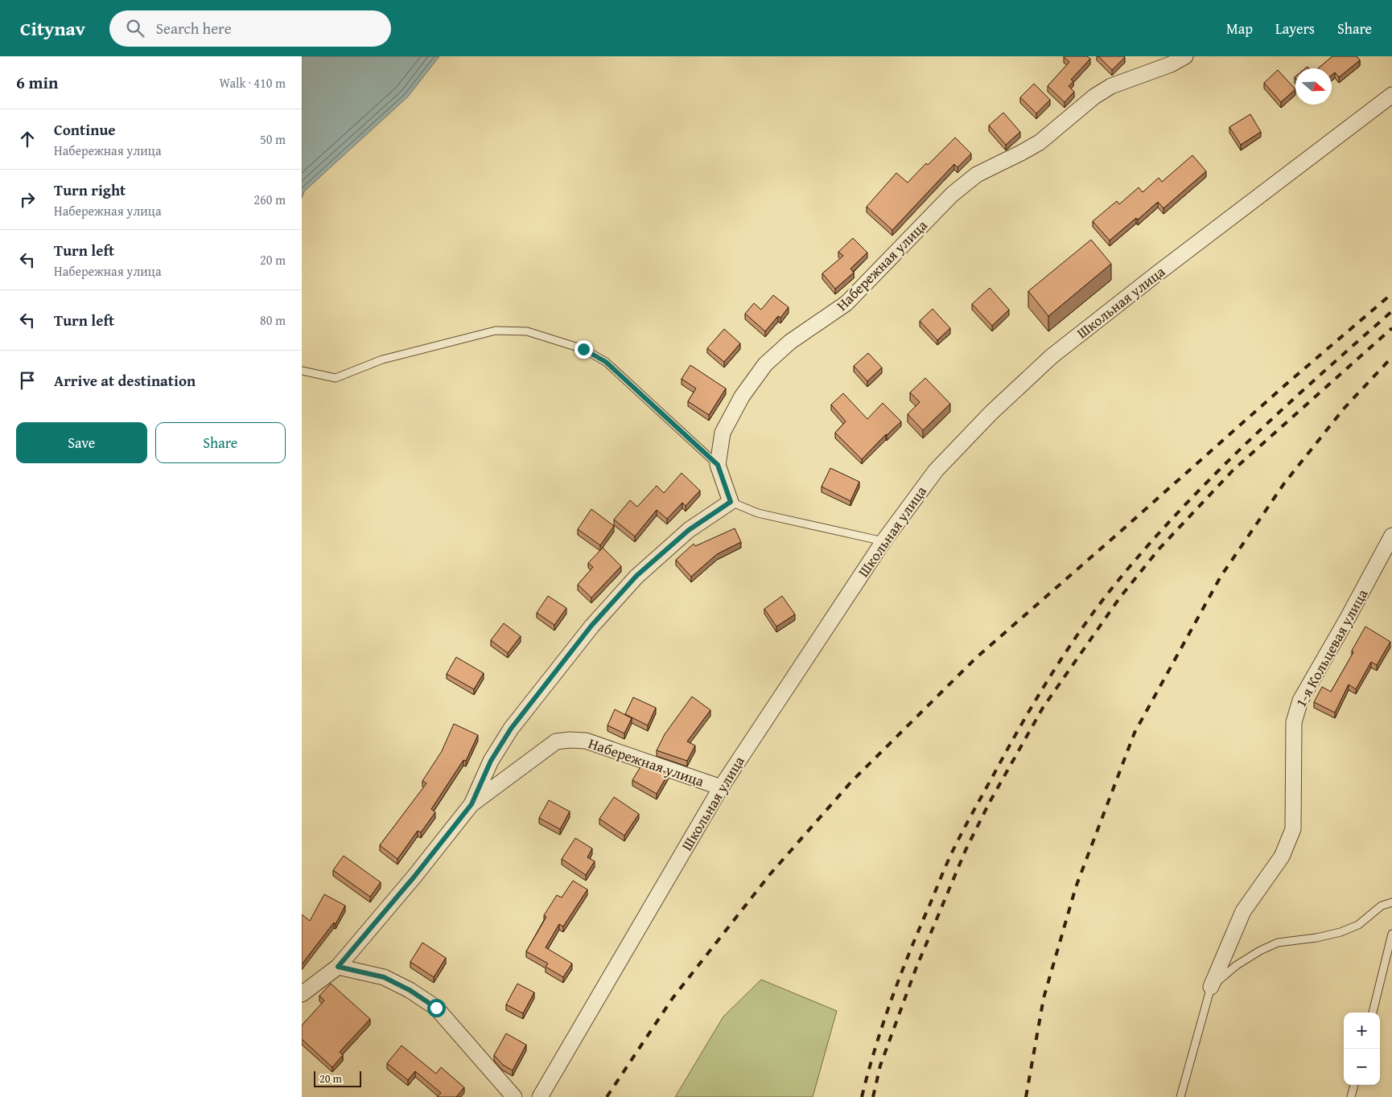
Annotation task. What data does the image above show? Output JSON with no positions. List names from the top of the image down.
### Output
{
  "streets": {
    "street": ["Набережная улица", "Школьная улица", "1-я Кольцевая улица"]
  },
  "crossings": [
    ["Набережная улица", "Школьная улица"]
  ],
  "scale_bar": "20 m",
  "north": "right",
  "page": {
    "header": "Citynav",
    "search": "Search here",
    "nav": ["Map", "Layers", "Share"],
    "heading": ["6 min", "Walk · 410 m"],
    "list": [
      ["Continue", "Набережная улица", "50 m"],
      ["Turn right", "Набережная улица", "260 m"],
      ["Turn left", "Набережная улица", "20 m"],
      ["Turn left", "80 m"],
      "Arrive at destination"
    ],
    "buttons": ["Save", "Share"],
    "map_buttons": ["+", "−"],
    "scale": "20 m"
  }
}
